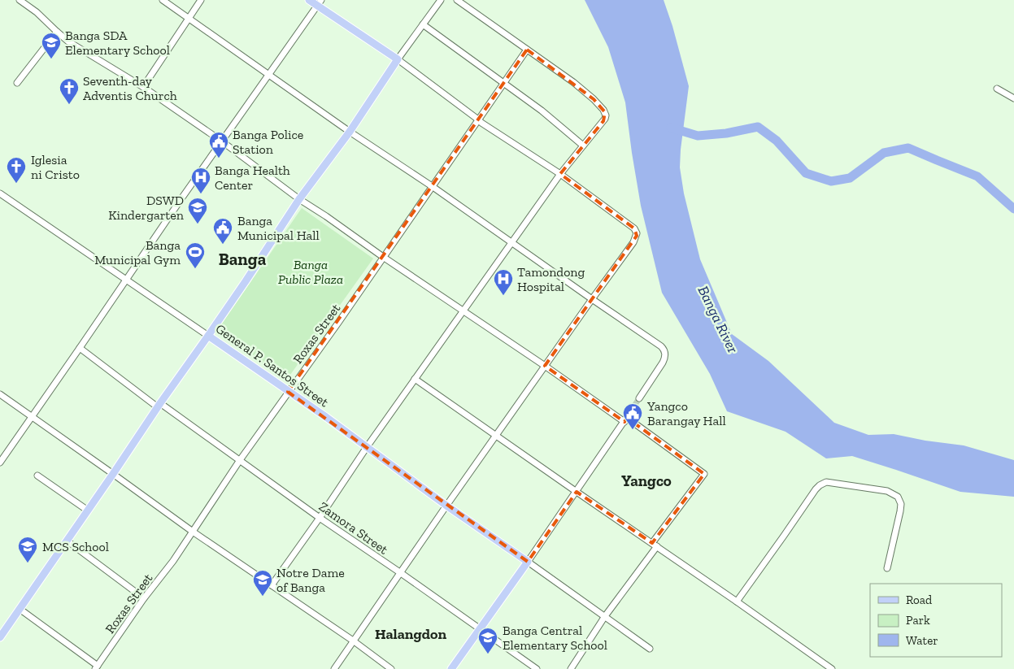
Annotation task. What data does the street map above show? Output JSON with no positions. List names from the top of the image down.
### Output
{
  "streets": {
    "main road": ["General P. Santos Street"],
    "street": ["Roxas Street", "Zamora Street"]
  },
  "crossings": [
    ["Roxas Street", "General P. Santos Street"],
    ["Roxas Street", "Zamora Street"]
  ],
  "districts": ["Banga", "Yangco", "Halangdon"],
  "water": ["Banga River"],
  "parks": ["Banga Public Plaza"],
  "places": {
    "school or university": [
      "Banga SDA Elementary School",
      "DSWD Kindergarten",
      "MCS School",
      "Notre Dame of Banga",
      "Banga Central Elementary School"
    ],
    "church": ["Seventh-day Adventis Church", "Iglesia ni Cristo"],
    "public building": ["Banga Police Station", "Banga Municipal Hall", "Yangco Barangay Hall"],
    "hospital": ["Banga Health Center", "Tamondong Hospital"],
    "sports": ["Banga Municipal Gym"]
  },
  "legend": ["Road", "Park", "Water"]
}
